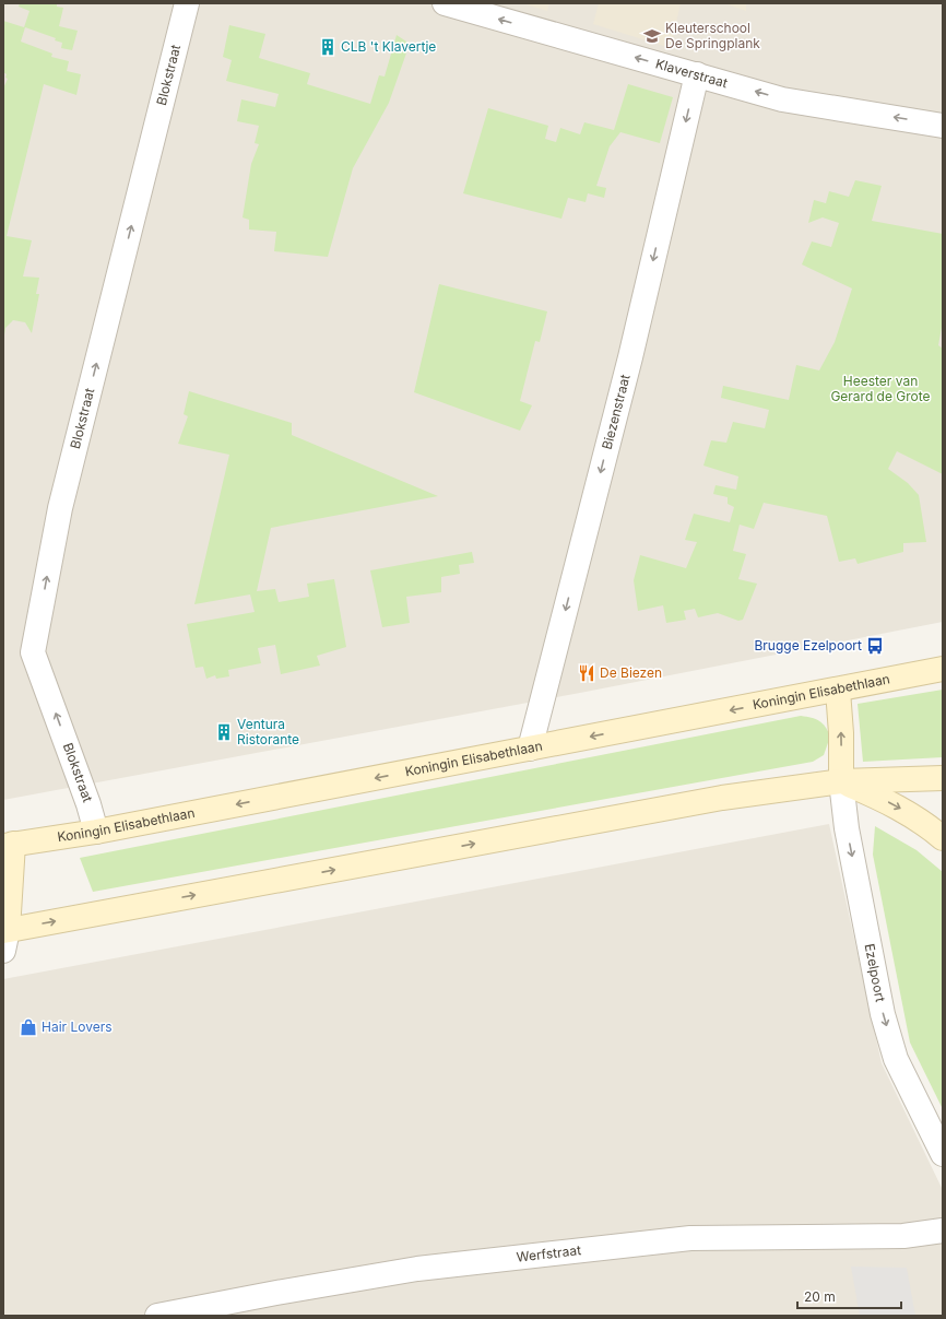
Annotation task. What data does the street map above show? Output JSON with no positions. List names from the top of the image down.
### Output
{
  "streets": {
    "main road": ["Koningin Elisabethlaan"],
    "street": [
      "Klaverstraat",
      "Blokstraat",
      "Biezenstraat",
      "Ezelpoort",
      "Werfstraat"
    ]
  },
  "crossings": [
    ["Klaverstraat", "Biezenstraat"],
    ["Blokstraat", "Koningin Elisabethlaan"],
    ["Biezenstraat", "Koningin Elisabethlaan"]
  ],
  "one_way": [
    "Klaverstraat",
    "Blokstraat",
    "Biezenstraat",
    "Ezelpoort"
  ],
  "parks": ["Heester van Gerard de Grote"],
  "places": {
    "school or university": ["Kleuterschool De Springplank"],
    "building": ["CLB 't Klavertje", "Ventura Ristorante"],
    "bus stop": ["Brugge Ezelpoort"],
    "restaurant": ["De Biezen"],
    "shop": ["Hair Lovers"]
  },
  "scale_bar": "20 m"
}
